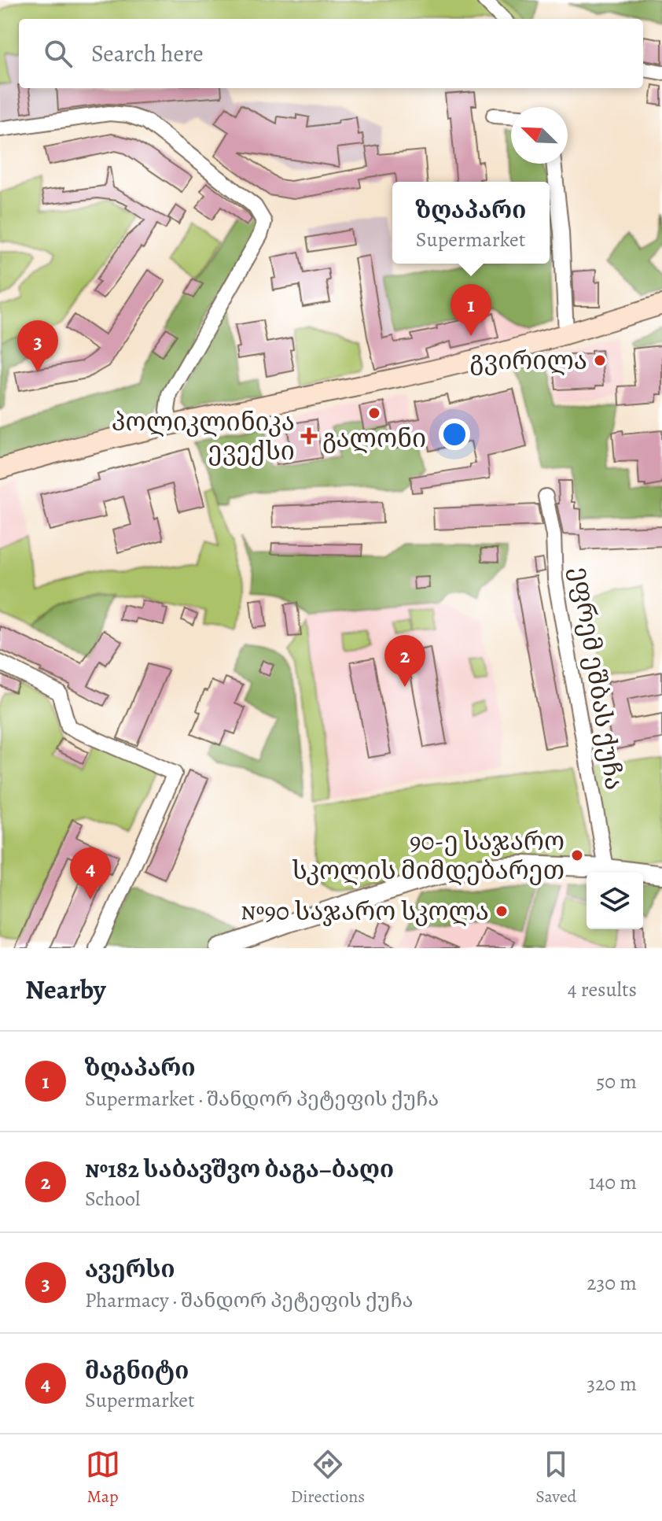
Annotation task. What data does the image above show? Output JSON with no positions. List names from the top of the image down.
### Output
{
  "streets": {
    "street": ["ეფრემ ეშბას ქუჩა"]
  },
  "places": {
    "other": [
      "გვირილა",
      "გალონი",
      "90-ე საჯარო სკოლის მიმდებარეთ",
      "№90 საჯარო სკოლა"
    ],
    "health": ["პოლიკლინიკა ევექსი"]
  },
  "north": "top left",
  "page": {
    "search": "Search here",
    "popup": ["ზღაპარი", "Supermarket"],
    "pins": [
      "1",
      "3",
      "2",
      "4"
    ],
    "heading": ["Nearby", "4 results"],
    "list": [
      {
        "mark": "1",
        "name": "ზღაპარი",
        "note": "Supermarket · შანდორ პეტეფის ქუჩა",
        "value": "50 m"
      },
      {
        "mark": "2",
        "name": "№182 საბავშვო ბაგა–ბაღი",
        "note": "School",
        "value": "140 m"
      },
      {
        "mark": "3",
        "name": "ავერსი",
        "note": "Pharmacy · შანდორ პეტეფის ქუჩა",
        "value": "230 m"
      },
      {
        "mark": "4",
        "name": "მაგნიტი",
        "note": "Supermarket",
        "value": "320 m"
      }
    ],
    "nav": ["Map", "Directions", "Saved"]
  }
}
